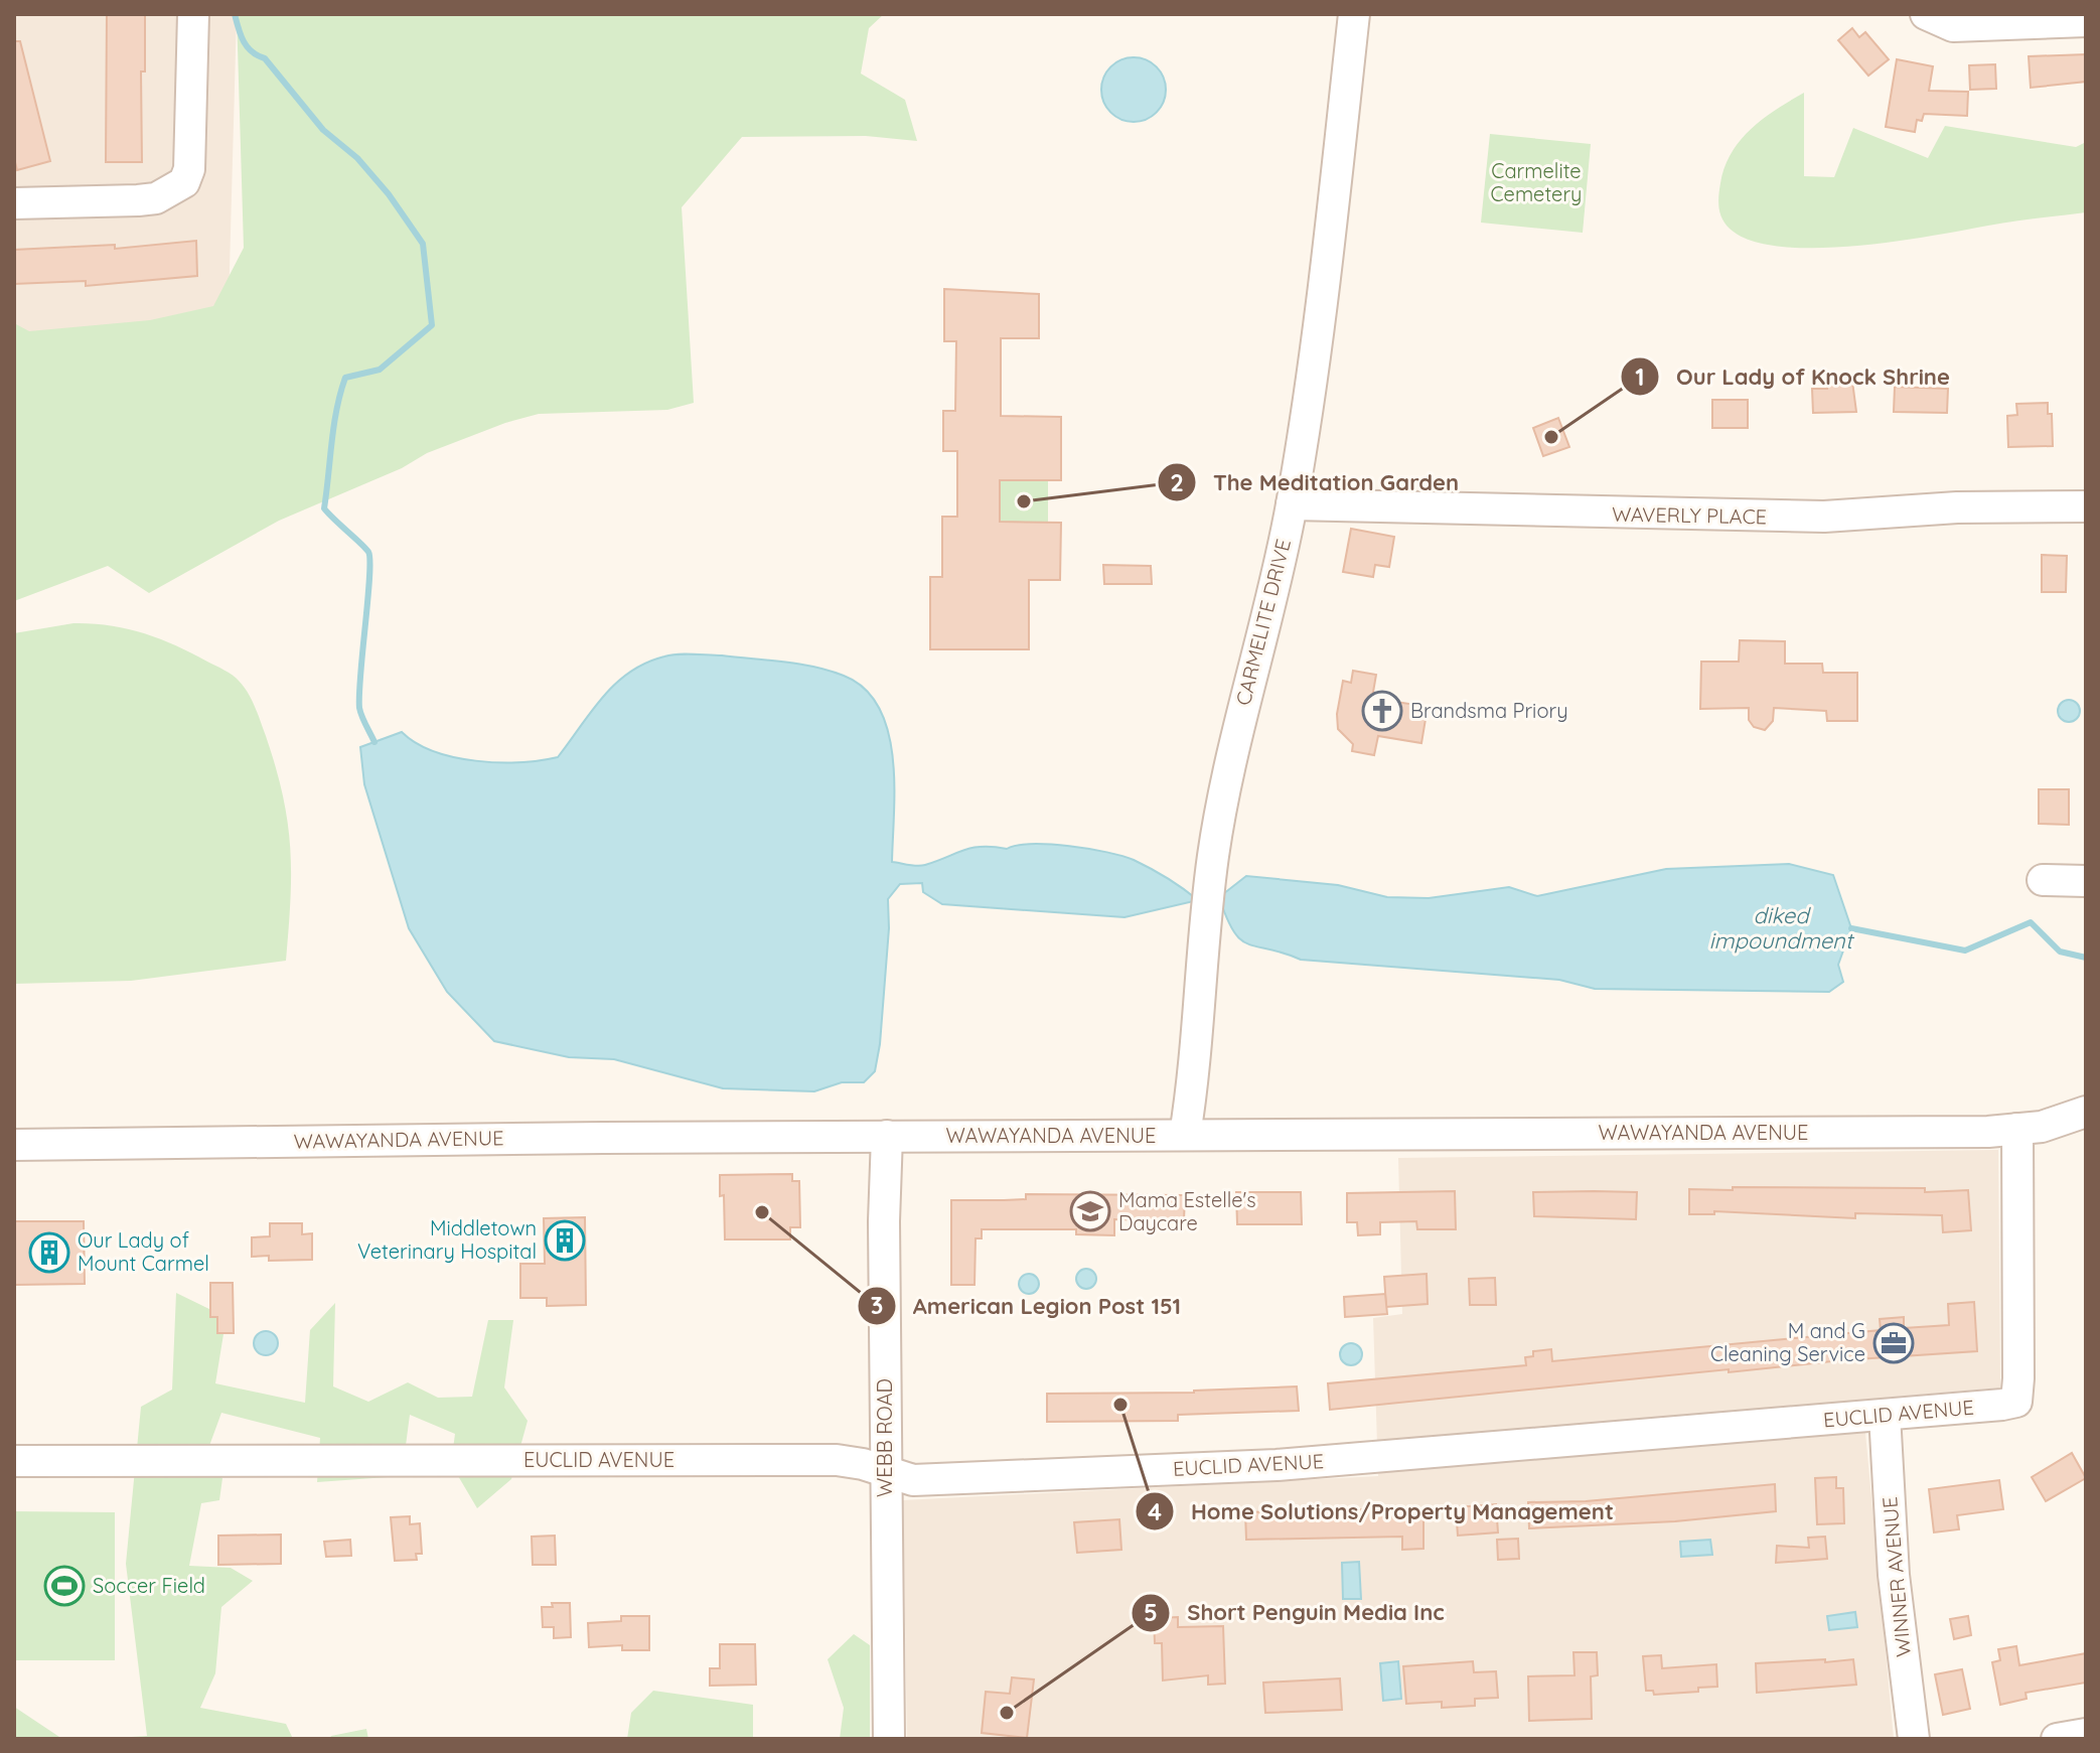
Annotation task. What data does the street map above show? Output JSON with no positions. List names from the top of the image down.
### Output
{
  "streets": {
    "street": [
      "WAVERLY PLACE",
      "CARMELITE DRIVE",
      "WAWAYANDA AVENUE",
      "EUCLID AVENUE",
      "WEBB ROAD",
      "WINNER AVENUE"
    ]
  },
  "crossings": [
    ["WAVERLY PLACE", "CARMELITE DRIVE"],
    ["CARMELITE DRIVE", "WAWAYANDA AVENUE"],
    ["WAWAYANDA AVENUE", "EUCLID AVENUE"],
    ["WAWAYANDA AVENUE", "WEBB ROAD"],
    ["EUCLID AVENUE", "WEBB ROAD"],
    ["EUCLID AVENUE", "WINNER AVENUE"]
  ],
  "water": ["diked impoundment"],
  "parks": ["Carmelite Cemetery"],
  "places": {
    "other": [
      "Our Lady of Knock Shrine",
      "The Meditation Garden",
      "American Legion Post 151",
      "Home Solutions/Property Management",
      "Short Penguin Media Inc"
    ],
    "church": ["Brandsma Priory"],
    "school or university": ["Mama Estelle's Daycare"],
    "building": ["Middletown Veterinary Hospital", "Our Lady of Mount Carmel"],
    "office": ["M and G Cleaning Service"],
    "sports": ["Soccer Field"]
  }
}
